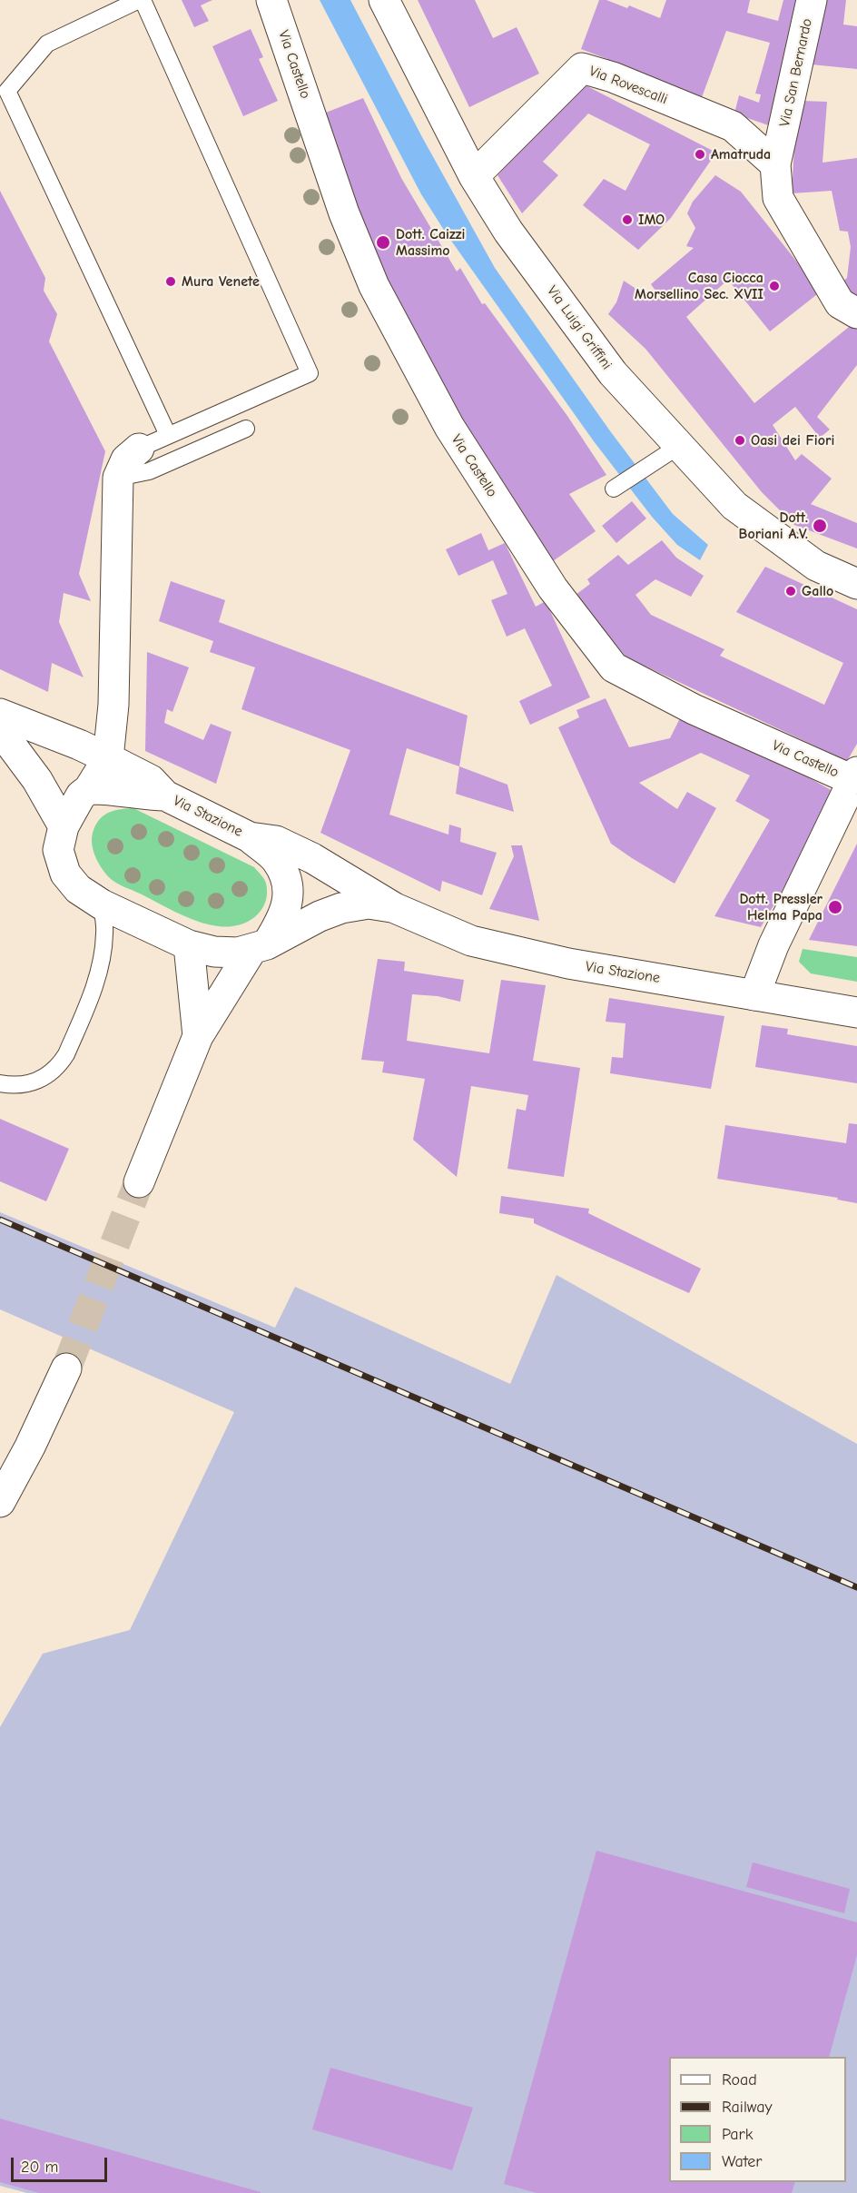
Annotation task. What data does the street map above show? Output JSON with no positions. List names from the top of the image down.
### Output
{
  "streets": {
    "street": [
      "Via Castello",
      "Via San Bernardo",
      "Via Rovescalli",
      "Via Luigi Griffini",
      "Via Stazione"
    ]
  },
  "crossings": [
    ["Via San Bernardo", "Via Rovescalli"],
    ["Via Rovescalli", "Via Luigi Griffini"]
  ],
  "places": [
    "Amatruda",
    "IMO",
    "Dott. Caizzi Massimo",
    "Mura Venete",
    "Casa Ciocca Morsellino Sec. XVII",
    "Oasi dei Fiori",
    "Dott. Boriani A.V.",
    "Gallo",
    "Dott. Pressler Helma Papa"
  ],
  "legend": [
    "Road",
    "Railway",
    "Park",
    "Water"
  ],
  "scale_bar": "20 m"
}
